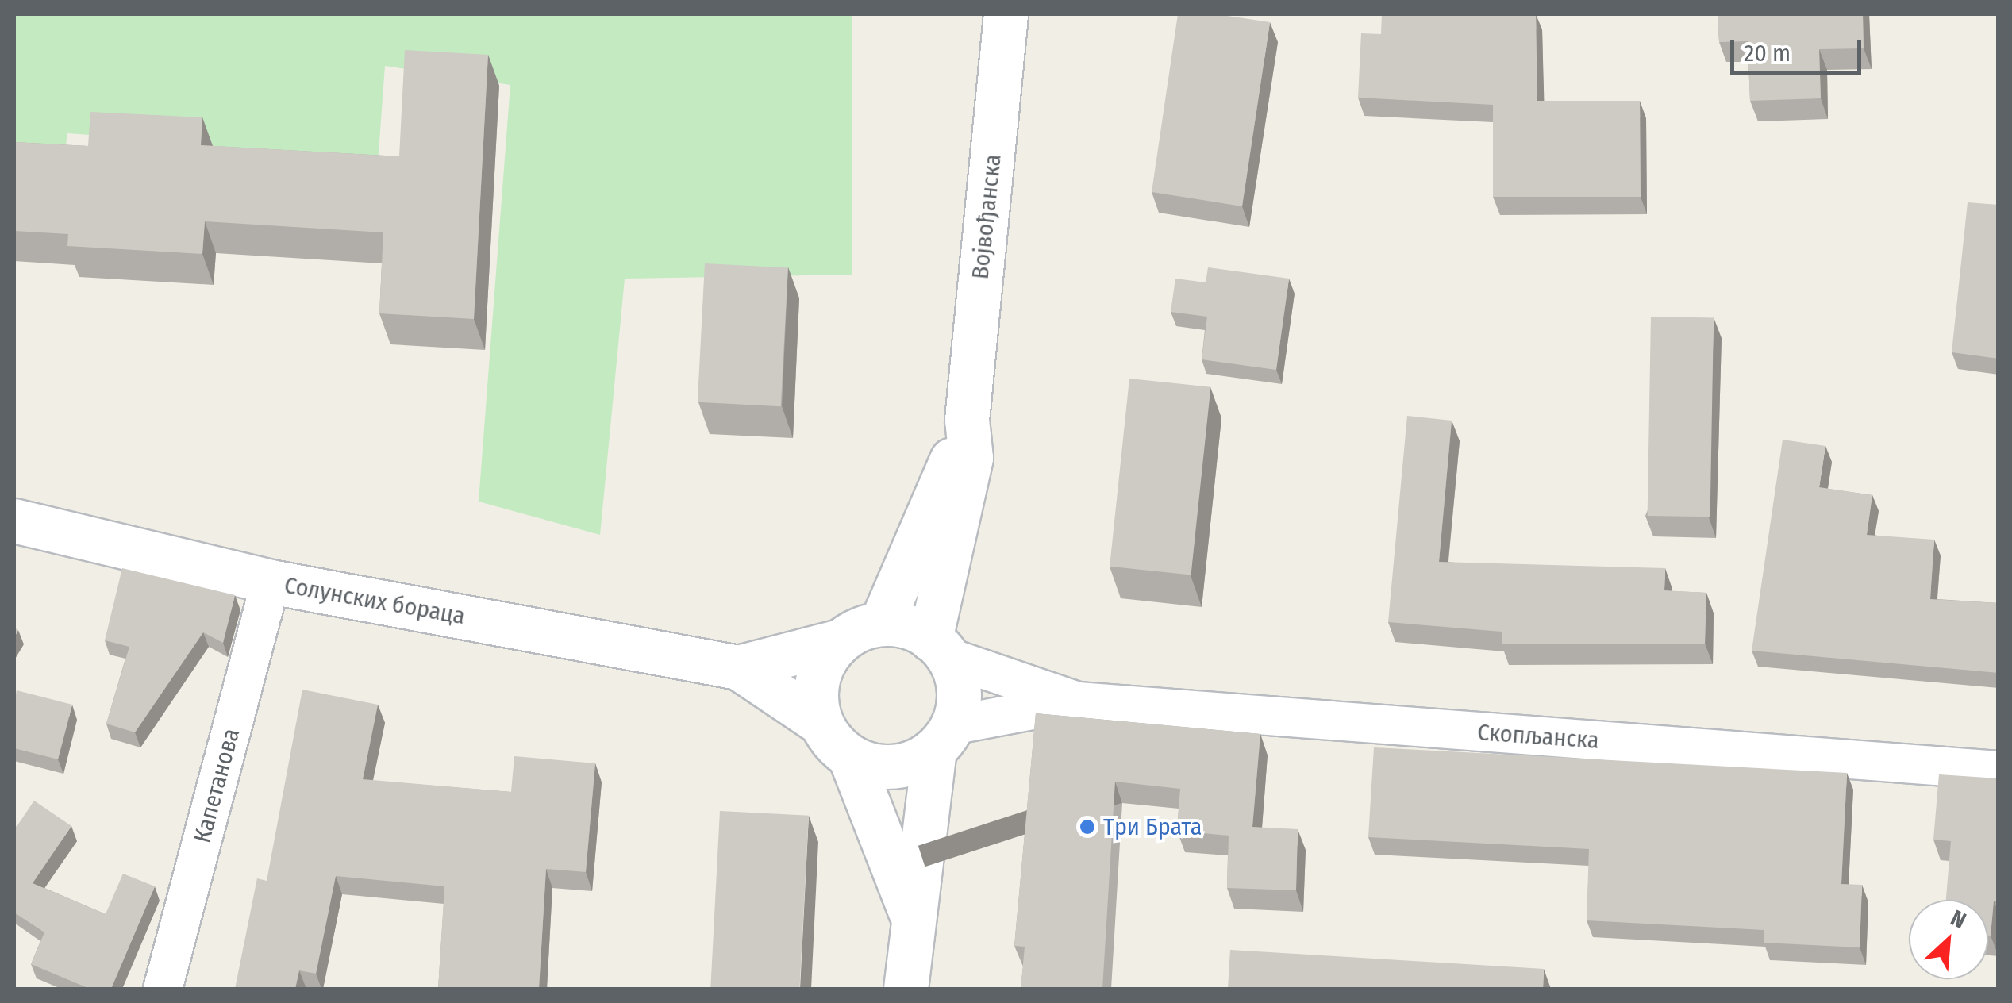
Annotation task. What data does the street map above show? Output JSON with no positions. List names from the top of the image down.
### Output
{
  "streets": {
    "street": [
      "Војвођанска",
      "Солунских бораца",
      "Скопљанска",
      "Капетанова"
    ]
  },
  "crossings": [
    ["Војвођанска", "Солунских бораца"],
    ["Војвођанска", "Скопљанска"],
    ["Солунских бораца", "Скопљанска"],
    ["Солунских бораца", "Капетанова"]
  ],
  "places": ["Три Брата"],
  "scale_bar": "20 m",
  "north": "top right"
}
